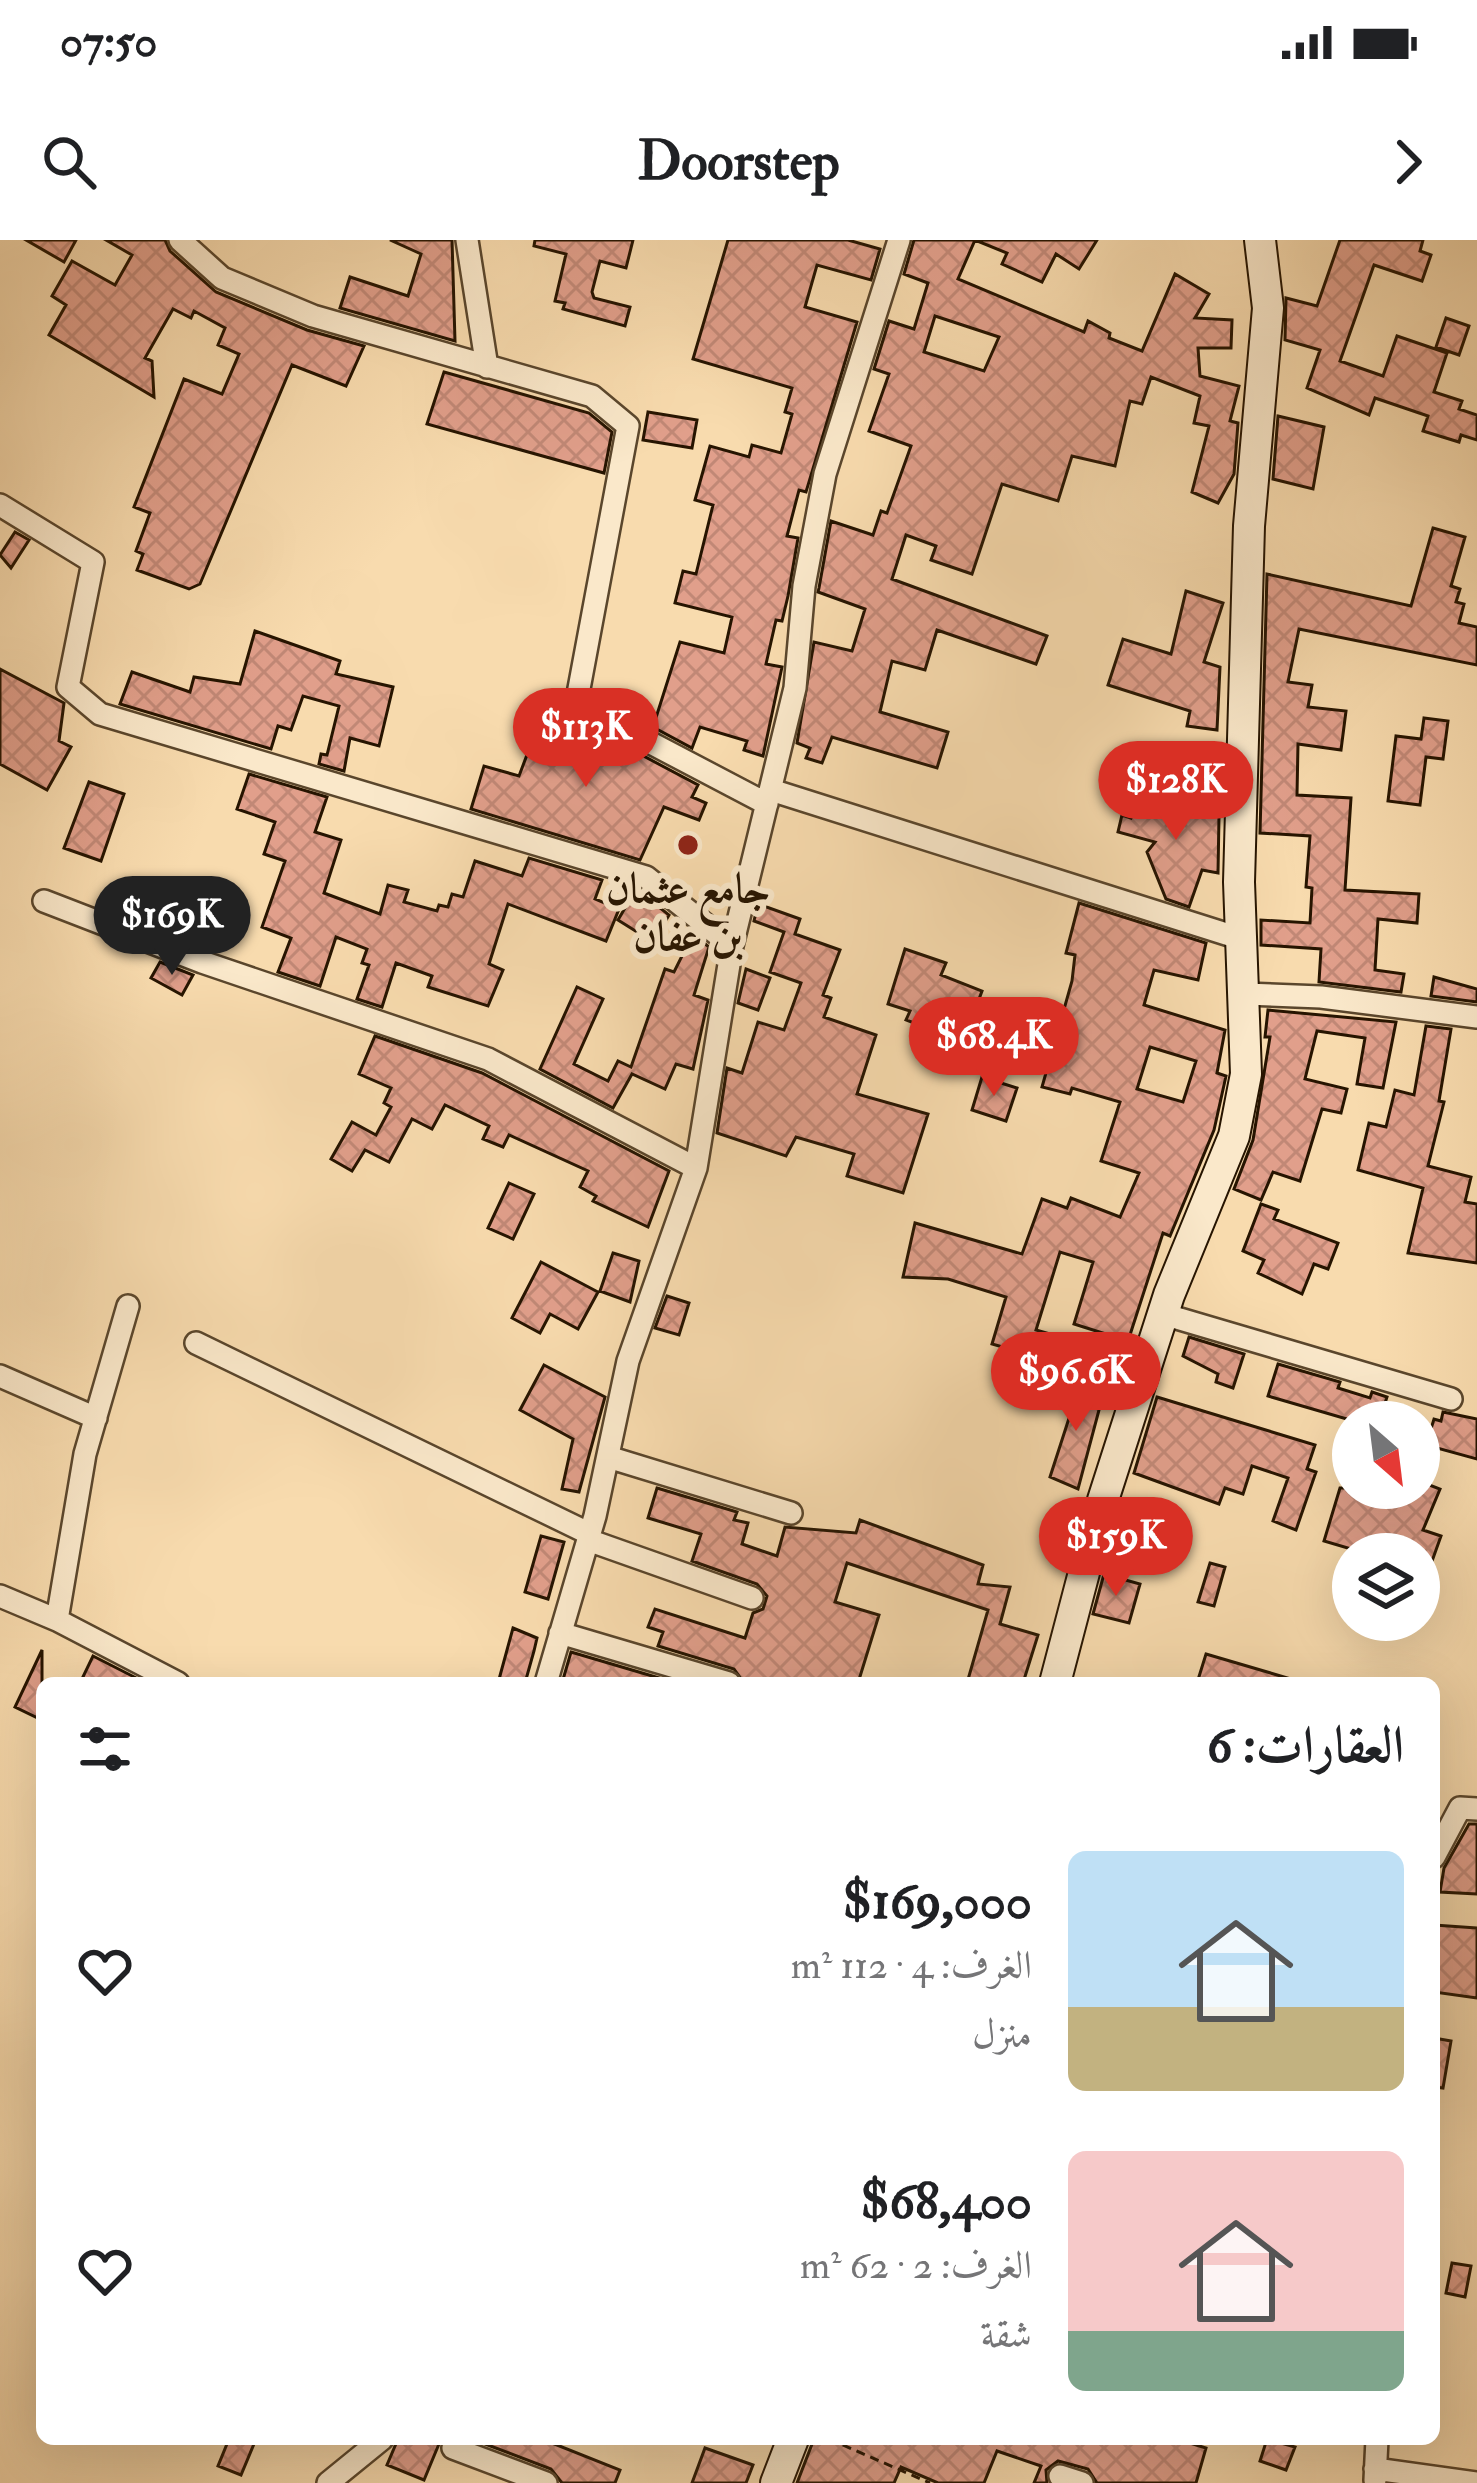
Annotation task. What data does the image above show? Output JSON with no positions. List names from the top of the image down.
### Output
{
  "places": ["جامع عثمان بن عفان"],
  "north": "bottom right",
  "page": {
    "status": "07:50",
    "header": "Doorstep",
    "price": [
      "$113K",
      "$128K",
      "$169K",
      "$68.4K",
      "$96.6K",
      "$159K"
    ],
    "heading": "العقارات: 6",
    "list": [
      {
        "name": "$169,000",
        "note": "الغرف: 4 · 112 m² · منزل"
      },
      {
        "name": "$68,400",
        "note": "الغرف: 2 · 62 m² · شقة"
      }
    ]
  }
}
